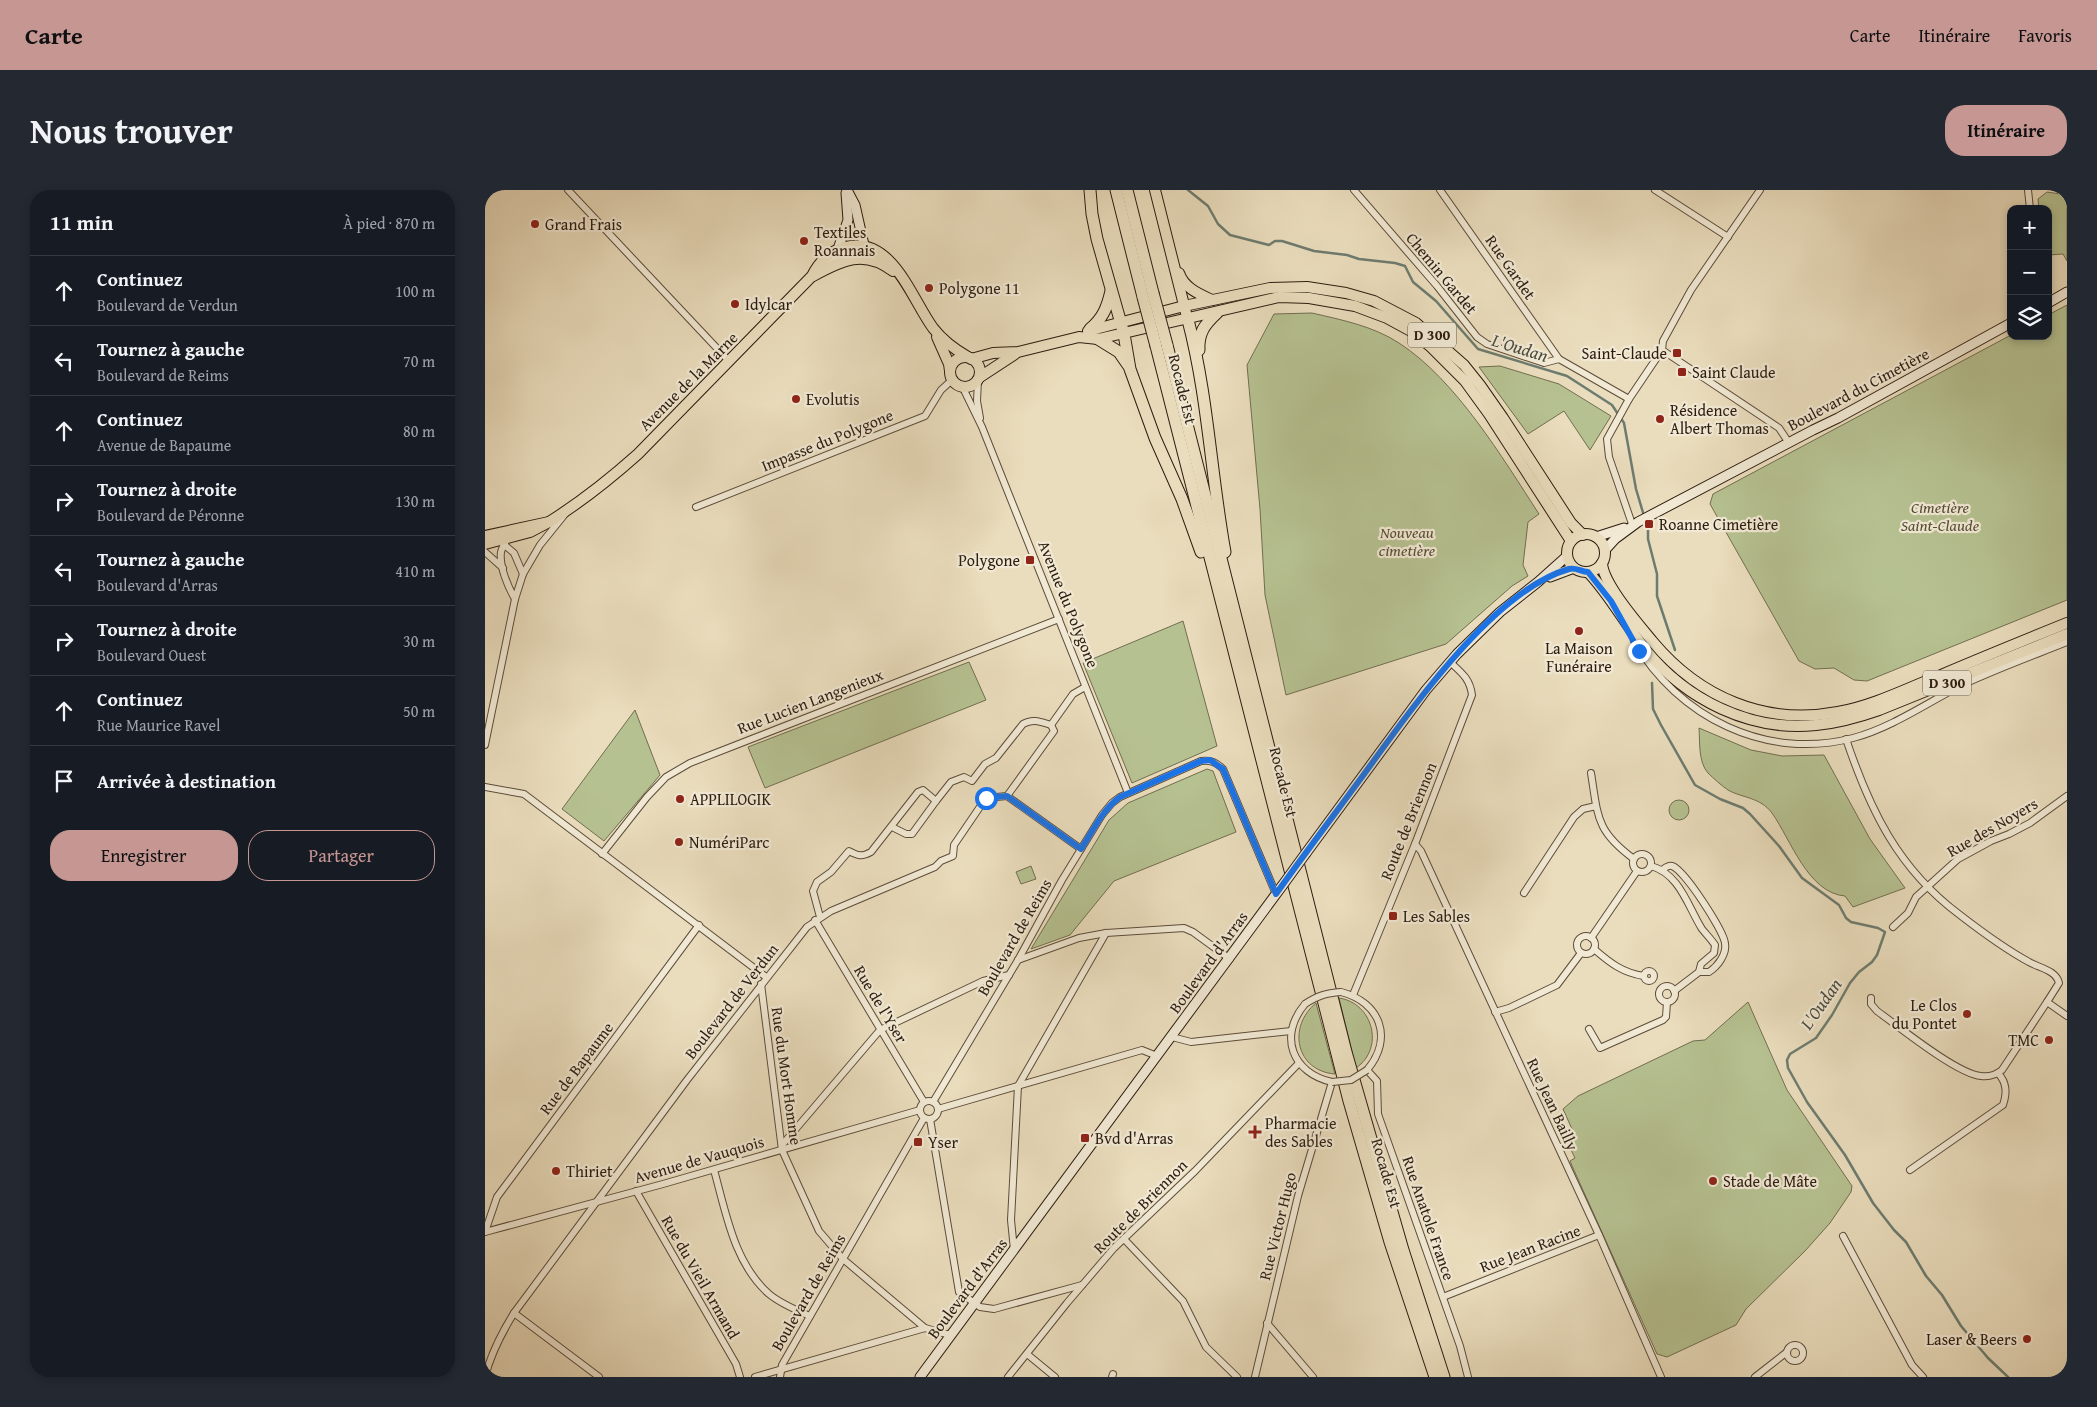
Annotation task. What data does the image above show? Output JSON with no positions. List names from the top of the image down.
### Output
{
  "streets": {
    "highway": ["Rocade Est"],
    "main road": [
      "D 300",
      "Avenue de la Marne",
      "Boulevard du Cimetière",
      "Boulevard d'Arras"
    ],
    "street": [
      "Rue Gardet",
      "Chemin Gardet",
      "Impasse du Polygone",
      "Avenue du Polygone",
      "Rue Lucien Langenieux",
      "Route de Briennon",
      "Rue des Noyers",
      "Boulevard de Reims",
      "Boulevard de Verdun",
      "Rue de l'Yser",
      "Rue de Bapaume",
      "Rue du Mort Homme",
      "Rue Jean Bailly",
      "Avenue de Vauquois",
      "Rue Anatole France",
      "Rue Victor Hugo",
      "Rue Jean Racine",
      "Rue du Vieil Armand"
    ]
  },
  "crossings": [
    ["Rue Gardet", "Chemin Gardet"],
    ["D 300", "Boulevard du Cimetière"],
    ["D 300", "Boulevard d'Arras"],
    ["Boulevard du Cimetière", "Boulevard d'Arras"],
    ["Impasse du Polygone", "Avenue du Polygone"],
    ["Avenue du Polygone", "Rue Lucien Langenieux"],
    ["Avenue du Polygone", "Boulevard de Reims"],
    ["Route de Briennon", "Boulevard d'Arras"],
    ["Route de Briennon", "Rue Jean Bailly"],
    ["Route de Briennon", "Rue Anatole France"],
    ["Route de Briennon", "Rue Victor Hugo"],
    ["Boulevard de Reims", "Boulevard d'Arras"],
    ["Boulevard de Reims", "Rue de l'Yser"],
    ["Boulevard de Reims", "Rue du Mort Homme"],
    ["Boulevard de Reims", "Avenue de Vauquois"],
    ["Boulevard de Verdun", "Rue de l'Yser"],
    ["Boulevard de Verdun", "Rue du Mort Homme"],
    ["Boulevard de Verdun", "Avenue de Vauquois"],
    ["Rue de l'Yser", "Avenue de Vauquois"],
    ["Rue de Bapaume", "Avenue de Vauquois"],
    ["Rue du Mort Homme", "Avenue de Vauquois"],
    ["Rue Jean Bailly", "Rue Jean Racine"],
    ["Avenue de Vauquois", "Rue du Vieil Armand"],
    ["Rue Anatole France", "Rue Victor Hugo"],
    ["Rue Anatole France", "Rue Jean Racine"]
  ],
  "water": ["L'Oudan"],
  "parks": ["Cimetière Saint-Claude", "Nouveau cimetière"],
  "places": {
    "other": [
      "Grand Frais",
      "Textiles Roannais",
      "Polygone 11",
      "Idylcar",
      "Evolutis",
      "Résidence Albert Thomas",
      "La Maison Funéraire",
      "APPLILOGIK",
      "NumériParc",
      "Le Clos du Pontet",
      "TMC",
      "Thiriet",
      "Stade de Mâte",
      "Laser & Beers"
    ],
    "transit": [
      "Saint-Claude",
      "Saint Claude",
      "Roanne Cimetière",
      "Polygone",
      "Les Sables",
      "Bvd d'Arras",
      "Yser"
    ],
    "health": ["Pharmacie des Sables"]
  },
  "page": {
    "header": "Carte",
    "nav": ["Carte", "Itinéraire", "Favoris"],
    "title": "Nous trouver",
    "buttons": [
      "Itinéraire",
      ["Enregistrer", "Partager"]
    ],
    "heading": ["11 min", "À pied · 870 m"],
    "map_buttons": ["+", "−"],
    "list": [
      ["Continuez", "Boulevard de Verdun", "100 m"],
      ["Tournez à gauche", "Boulevard de Reims", "70 m"],
      ["Continuez", "Avenue de Bapaume", "80 m"],
      ["Tournez à droite", "Boulevard de Péronne", "130 m"],
      ["Tournez à gauche", "Boulevard d'Arras", "410 m"],
      ["Tournez à droite", "Boulevard Ouest", "30 m"],
      ["Continuez", "Rue Maurice Ravel", "50 m"],
      "Arrivée à destination"
    ]
  }
}
